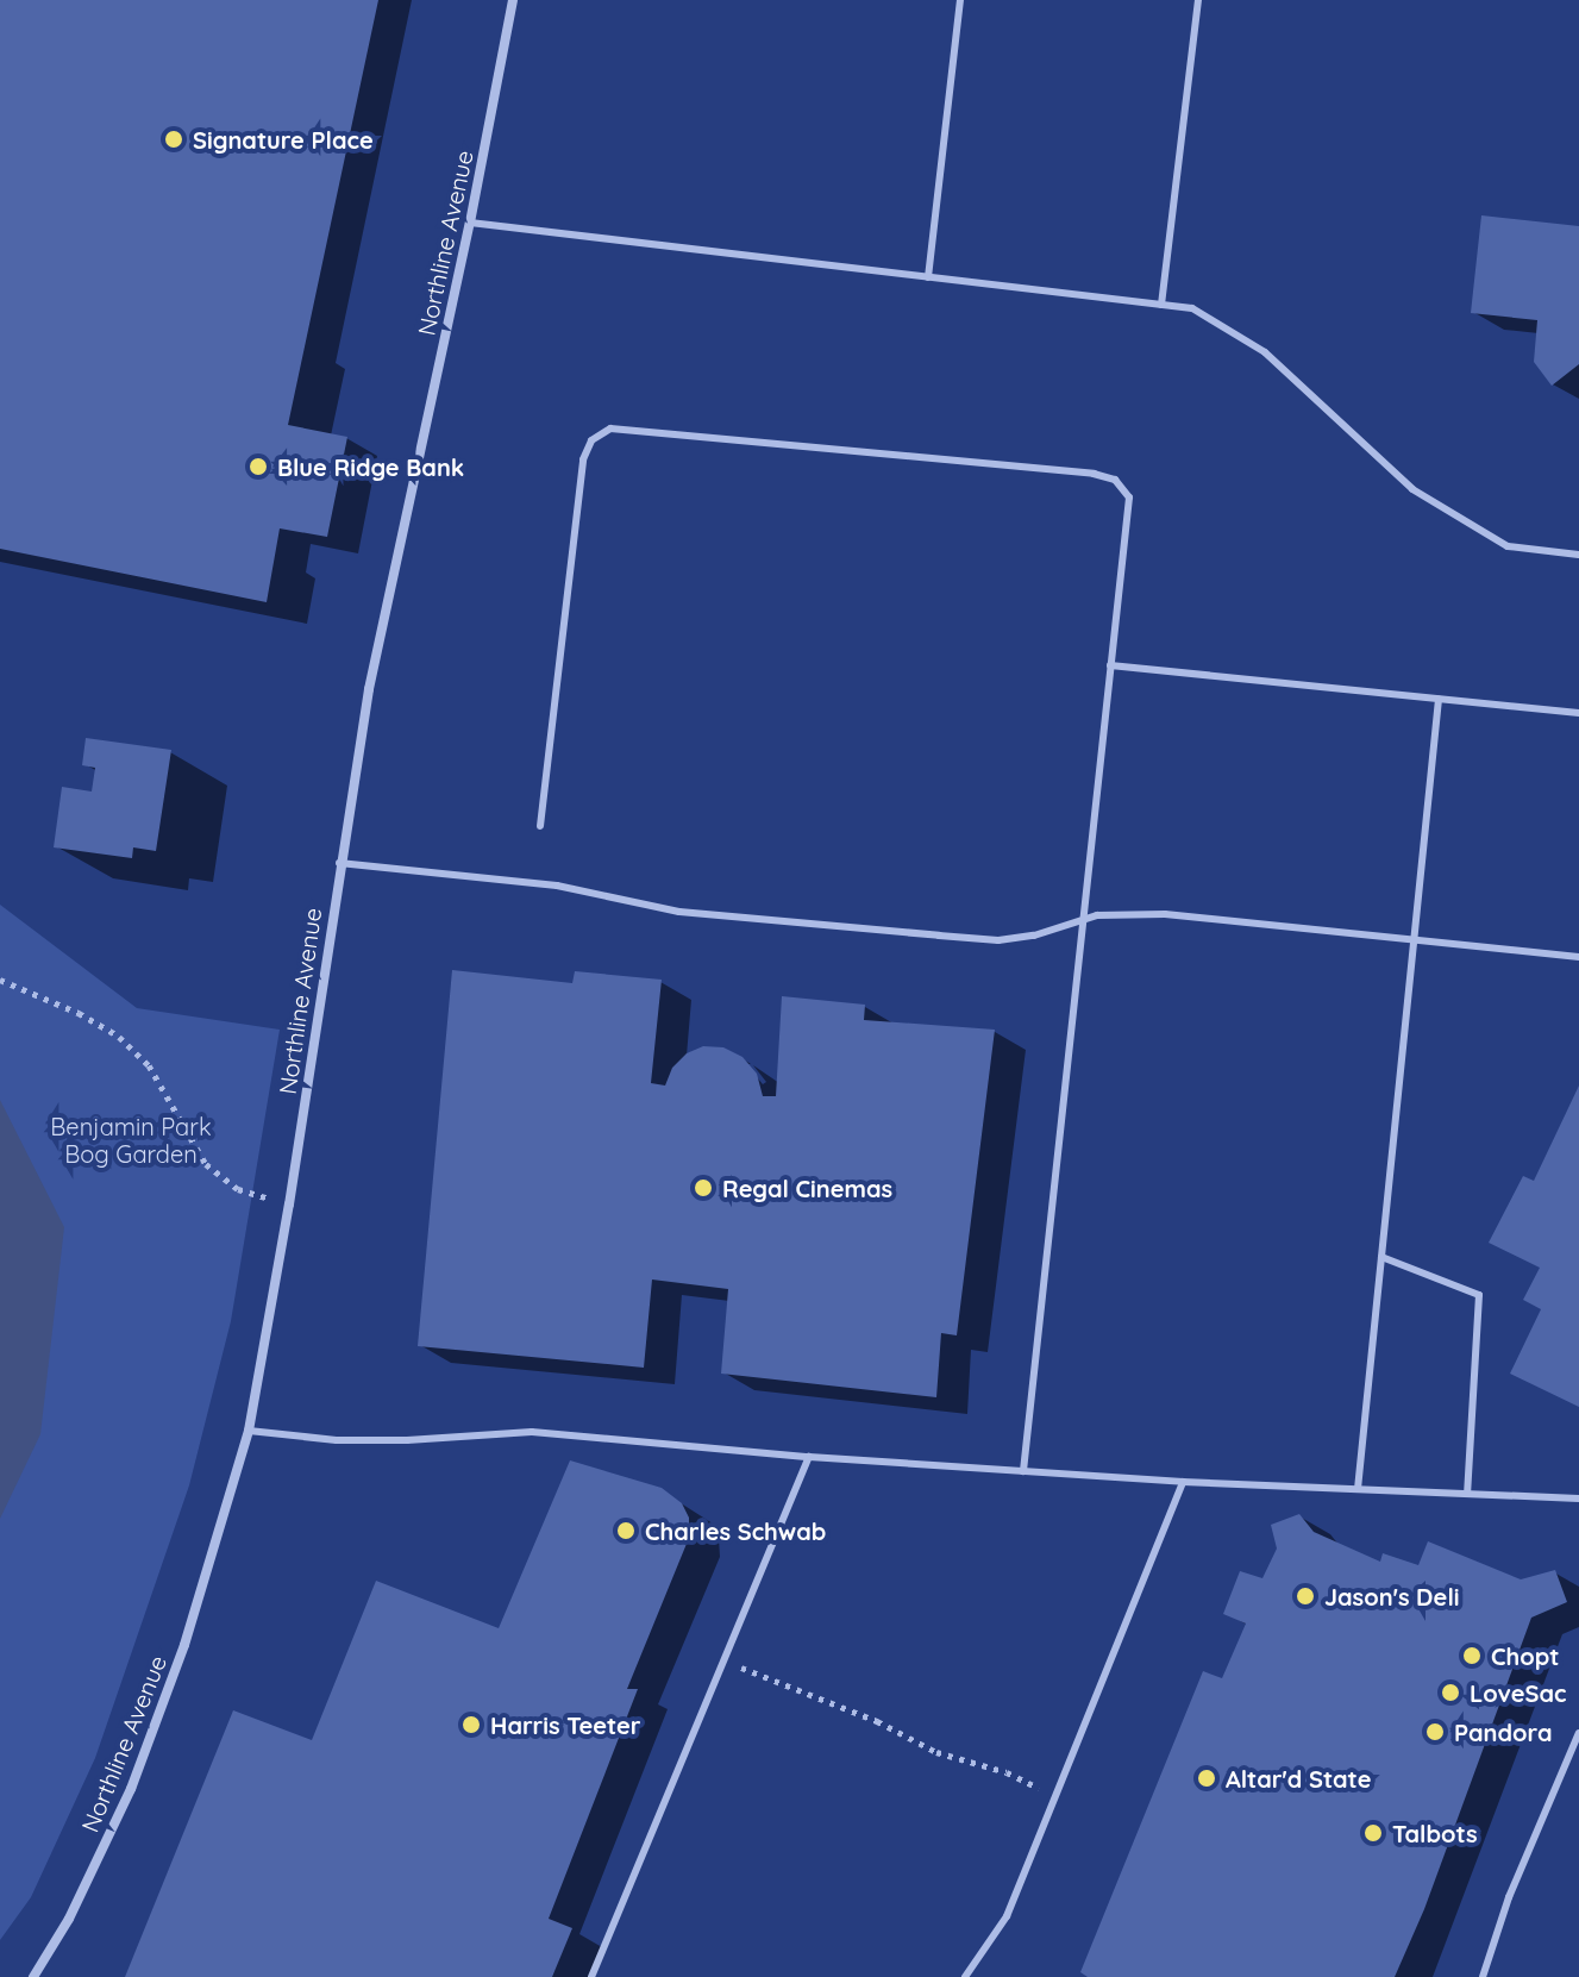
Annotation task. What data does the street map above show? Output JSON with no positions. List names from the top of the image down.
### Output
{
  "streets": {
    "street": ["Northline Avenue"]
  },
  "parks": ["Benjamin Park Bog Garden"],
  "places": [
    "Signature Place",
    "Blue Ridge Bank",
    "Regal Cinemas",
    "Charles Schwab",
    "Jason's Deli",
    "Chopt",
    "LoveSac",
    "Harris Teeter",
    "Pandora",
    "Altar'd State",
    "Talbots"
  ]
}
